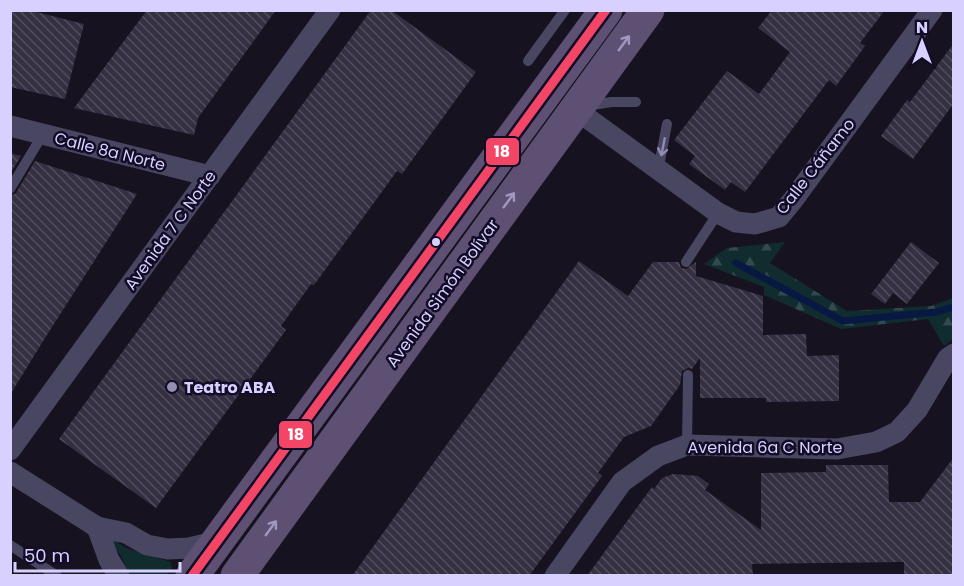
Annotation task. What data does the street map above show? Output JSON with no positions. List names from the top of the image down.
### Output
{
  "streets": {
    "main road": ["Avenida Simón Bolívar"],
    "street": [
      "Calle 8a Norte",
      "Calle Cáñamo",
      "Avenida 7 C Norte",
      "Avenida 6a C Norte"
    ]
  },
  "crossings": [
    ["Calle 8a Norte", "Avenida 7 C Norte"],
    ["Calle Cáñamo", "Avenida Simón Bolívar"]
  ],
  "places": ["Teatro ABA"],
  "lines": ["transit line 18"],
  "scale_bar": "50 m",
  "north": "top"
}
